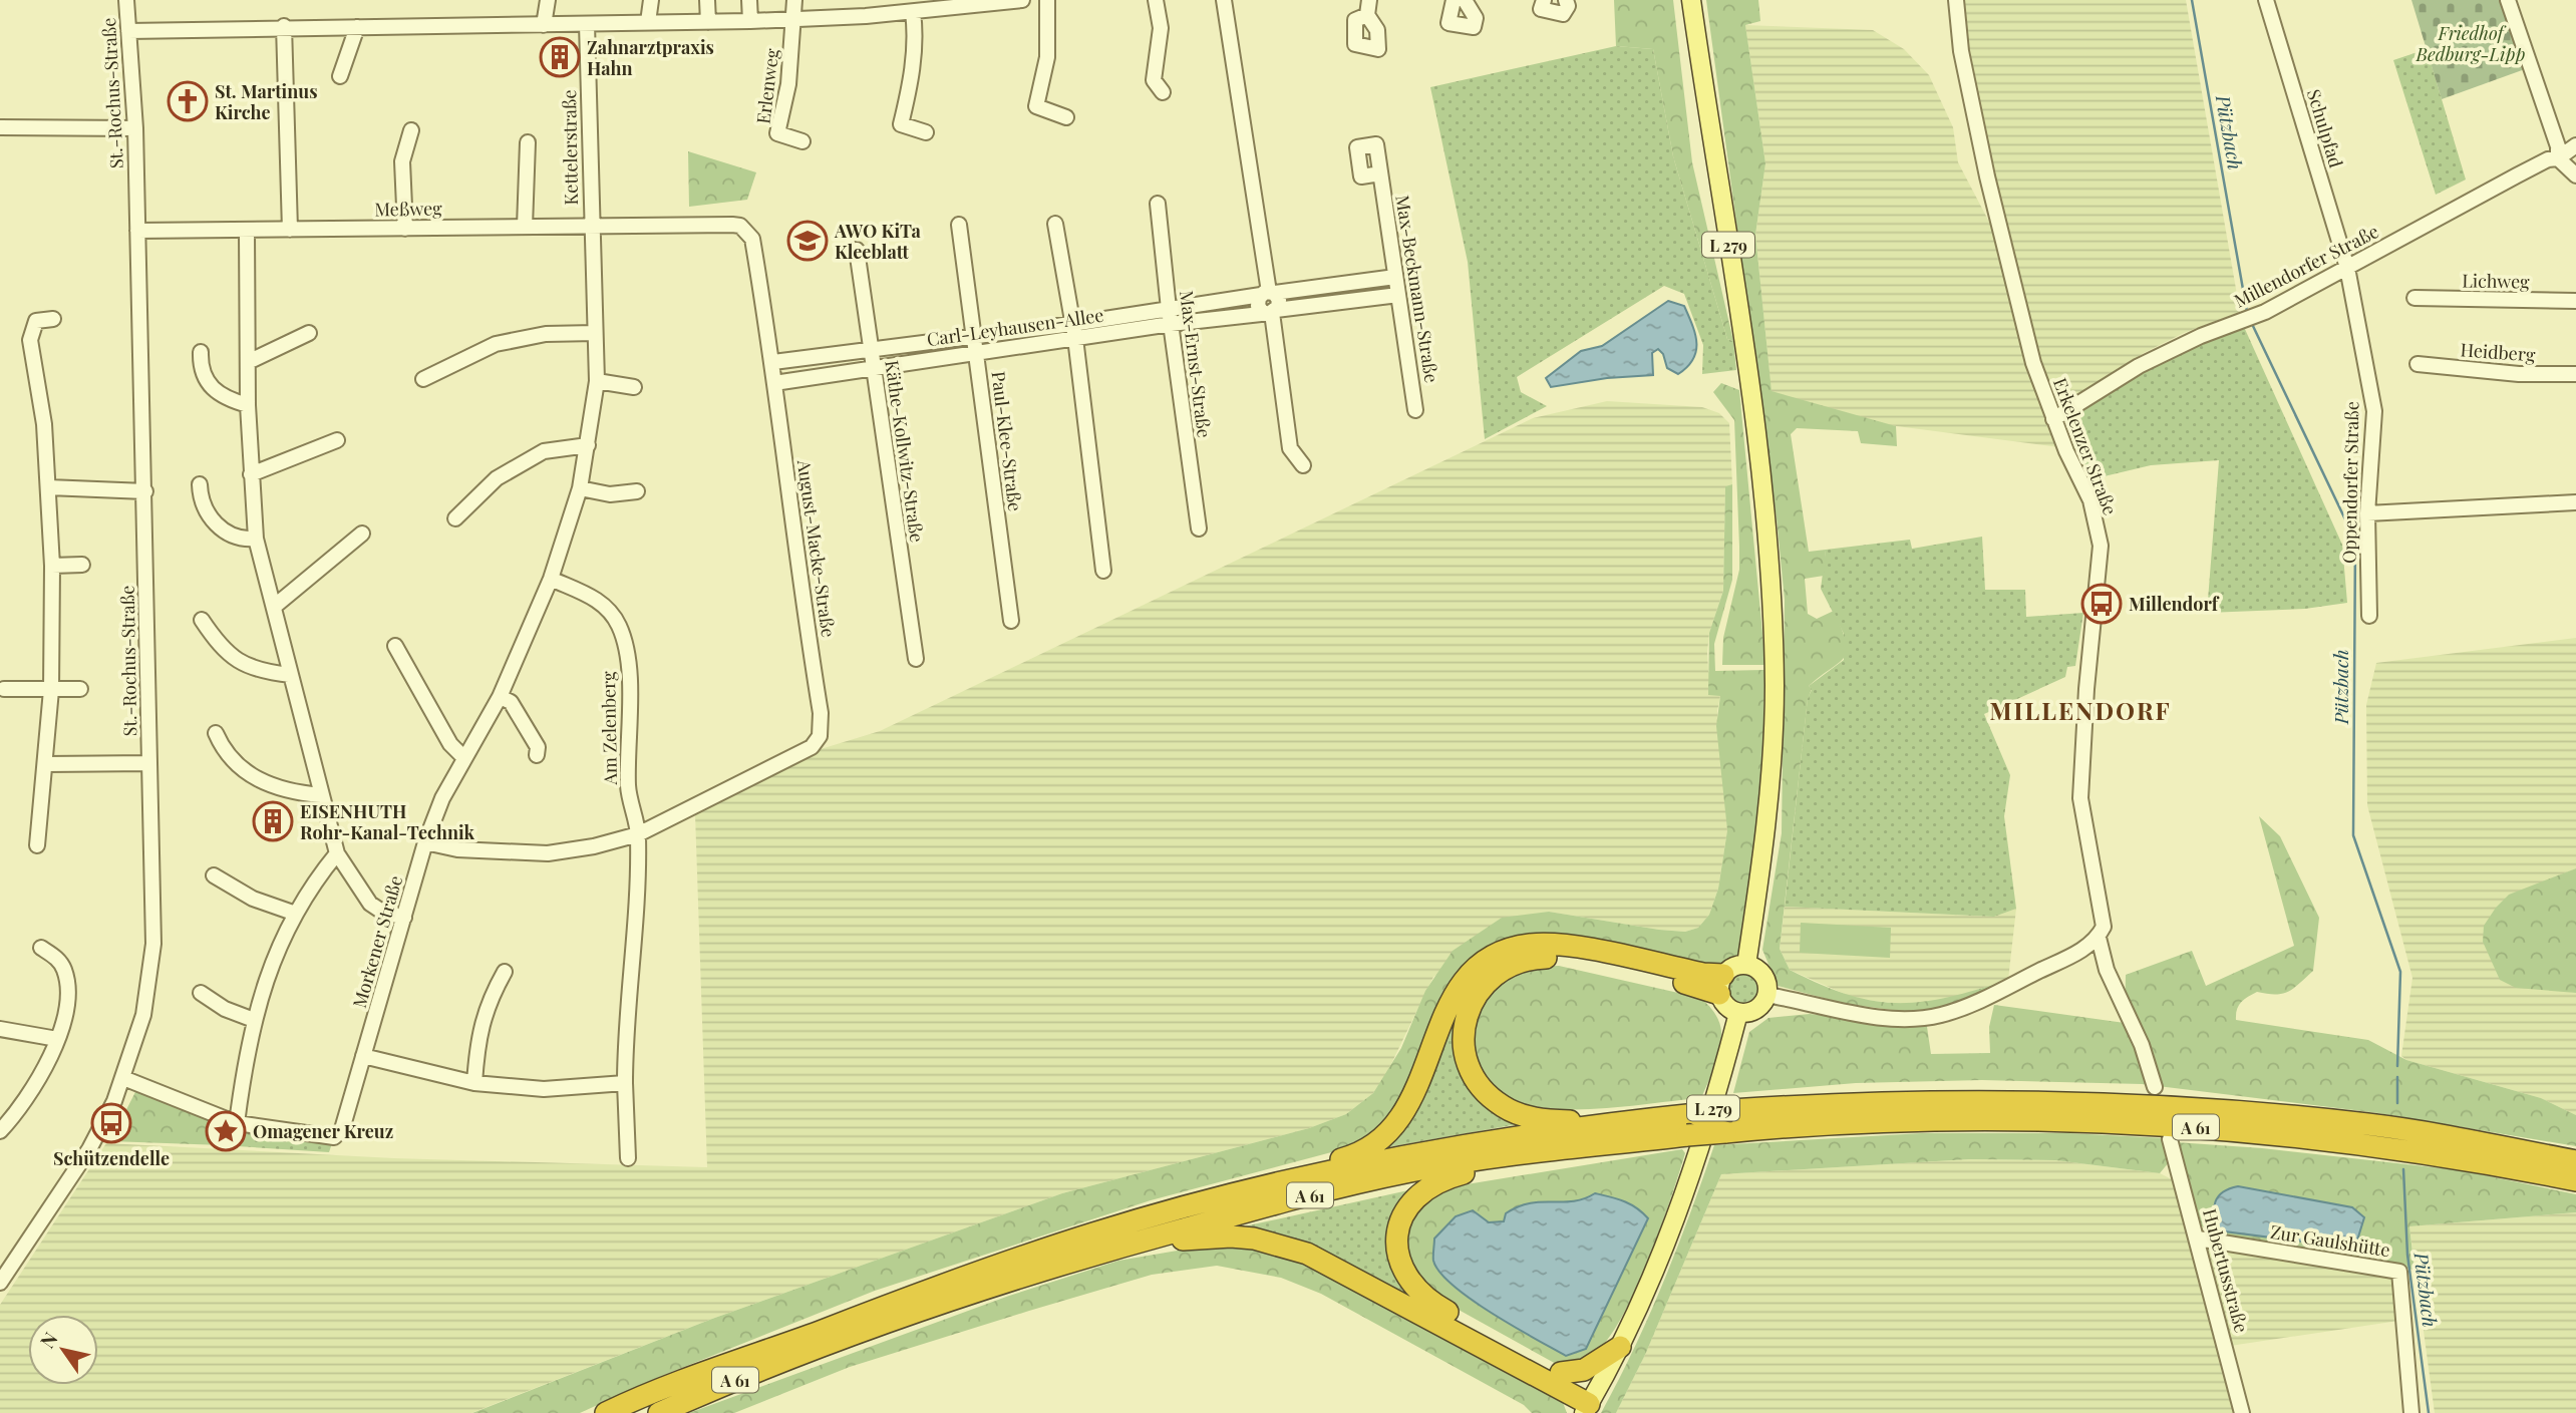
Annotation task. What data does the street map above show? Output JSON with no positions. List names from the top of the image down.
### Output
{
  "streets": {
    "highway": ["A 61"],
    "main road": ["L 279"],
    "street": [
      "Erlenweg",
      "St.-Rochus-Straße",
      "Schulpfad",
      "Kettelerstraße",
      "Meßweg",
      "Millendorfer Straße",
      "Lichweg",
      "Max-Beckmann-Straße",
      "Carl-Leyhausen-Allee",
      "Heidberg",
      "Max-Ernst-Straße",
      "Paul-Klee-Straße",
      "Erkelenzer Straße",
      "Käthe-Kollwitz-Straße",
      "Oppendorfer Straße",
      "August-Macke-Straße",
      "Am Zelenberg",
      "Morkener Straße",
      "Zur Gaulshütte",
      "Hubertusstraße"
    ]
  },
  "crossings": [
    ["St.-Rochus-Straße", "Meßweg"],
    ["Schulpfad", "Millendorfer Straße"],
    ["Schulpfad", "Oppendorfer Straße"],
    ["Kettelerstraße", "Meßweg"],
    ["Kettelerstraße", "Morkener Straße"],
    ["Meßweg", "August-Macke-Straße"],
    ["Meßweg", "Morkener Straße"],
    ["Millendorfer Straße", "Erkelenzer Straße"],
    ["Millendorfer Straße", "Oppendorfer Straße"],
    ["Max-Beckmann-Straße", "Carl-Leyhausen-Allee"],
    ["Carl-Leyhausen-Allee", "Max-Ernst-Straße"],
    ["Carl-Leyhausen-Allee", "Paul-Klee-Straße"],
    ["Carl-Leyhausen-Allee", "Käthe-Kollwitz-Straße"],
    ["Carl-Leyhausen-Allee", "August-Macke-Straße"],
    ["August-Macke-Straße", "Am Zelenberg"],
    ["August-Macke-Straße", "Morkener Straße"],
    ["Am Zelenberg", "Morkener Straße"],
    ["Zur Gaulshütte", "Hubertusstraße"]
  ],
  "districts": ["MILLENDORF"],
  "water": ["Pützbach"],
  "parks": ["Friedhof Bedburg-Lipp"],
  "places": {
    "building": ["Zahnarztpraxis Hahn", "EISENHUTH Rohr-Kanal-Technik"],
    "church": ["St. Martinus Kirche"],
    "school or university": ["AWO KiTa Kleeblatt"],
    "bus stop": ["Millendorf", "Schützendelle"],
    "place": ["Omagener Kreuz"]
  },
  "north": "top left"
}
